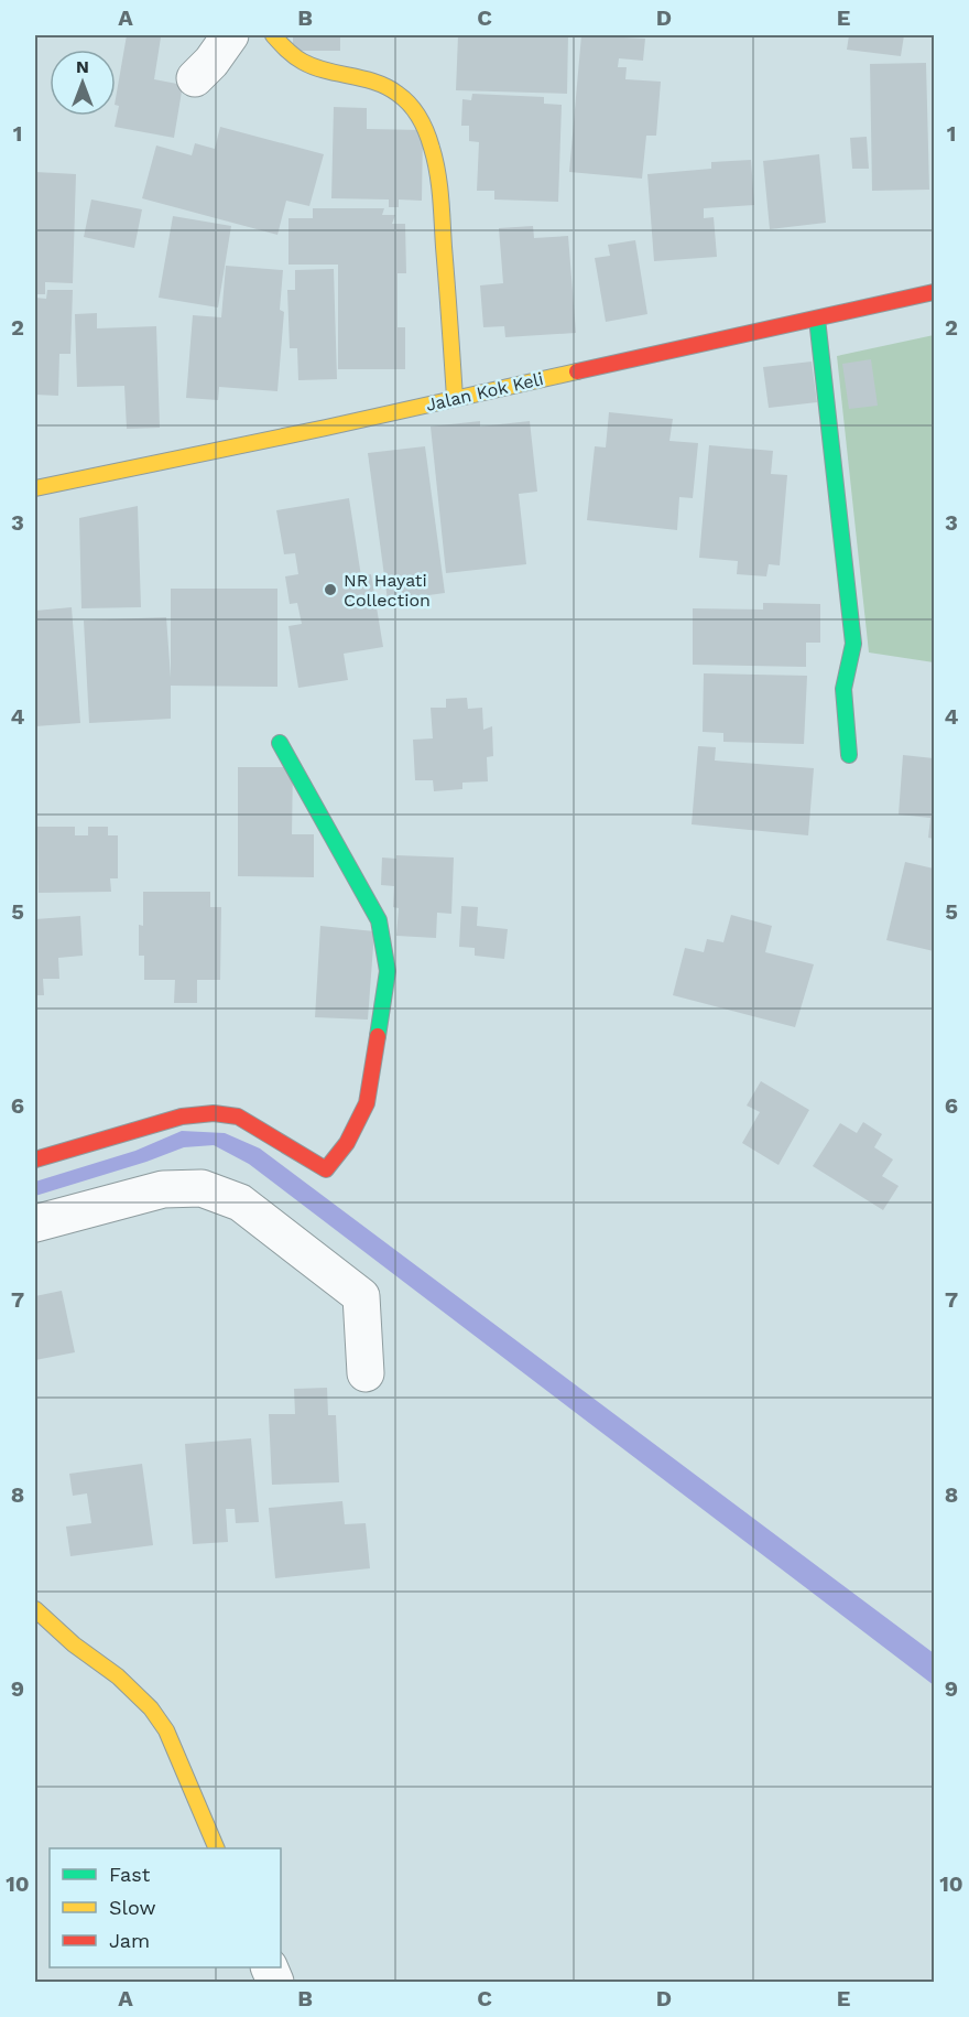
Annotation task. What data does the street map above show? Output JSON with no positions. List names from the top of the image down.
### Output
{
  "streets": {
    "street": ["Jalan Kok Keli"]
  },
  "places": ["NR Hayati Collection"],
  "legend": ["Fast", "Slow", "Jam"],
  "north": "top",
  "grid": {
    "columns": [
      "A",
      "B",
      "C",
      "D",
      "E"
    ],
    "rows": [
      "1",
      "2",
      "3",
      "4",
      "5",
      "6",
      "7",
      "8",
      "9",
      "10"
    ]
  }
}
